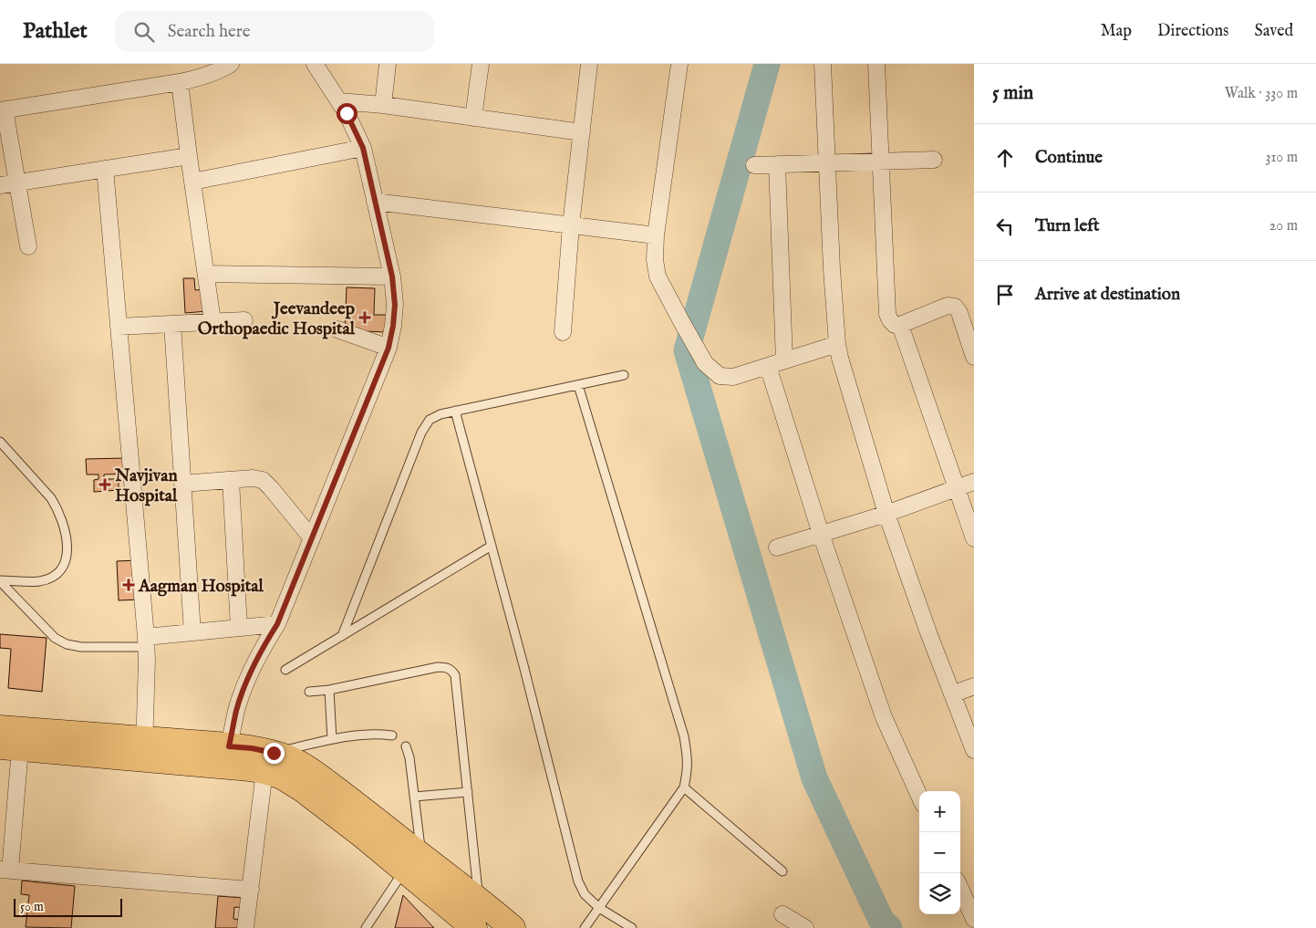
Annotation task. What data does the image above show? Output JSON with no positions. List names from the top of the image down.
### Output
{
  "places": {
    "health": ["Jeevandeep Orthopaedic Hospital", "Navjivan Hospital", "Aagman Hospital"]
  },
  "scale_bar": "50 m",
  "page": {
    "header": "Pathlet",
    "search": "Search here",
    "nav": ["Map", "Directions", "Saved"],
    "heading": ["5 min", "Walk · 330 m"],
    "list": [
      ["Continue", "310 m"],
      ["Turn left", "20 m"],
      "Arrive at destination"
    ],
    "map_buttons": ["+", "−"],
    "scale": "50 m"
  }
}
